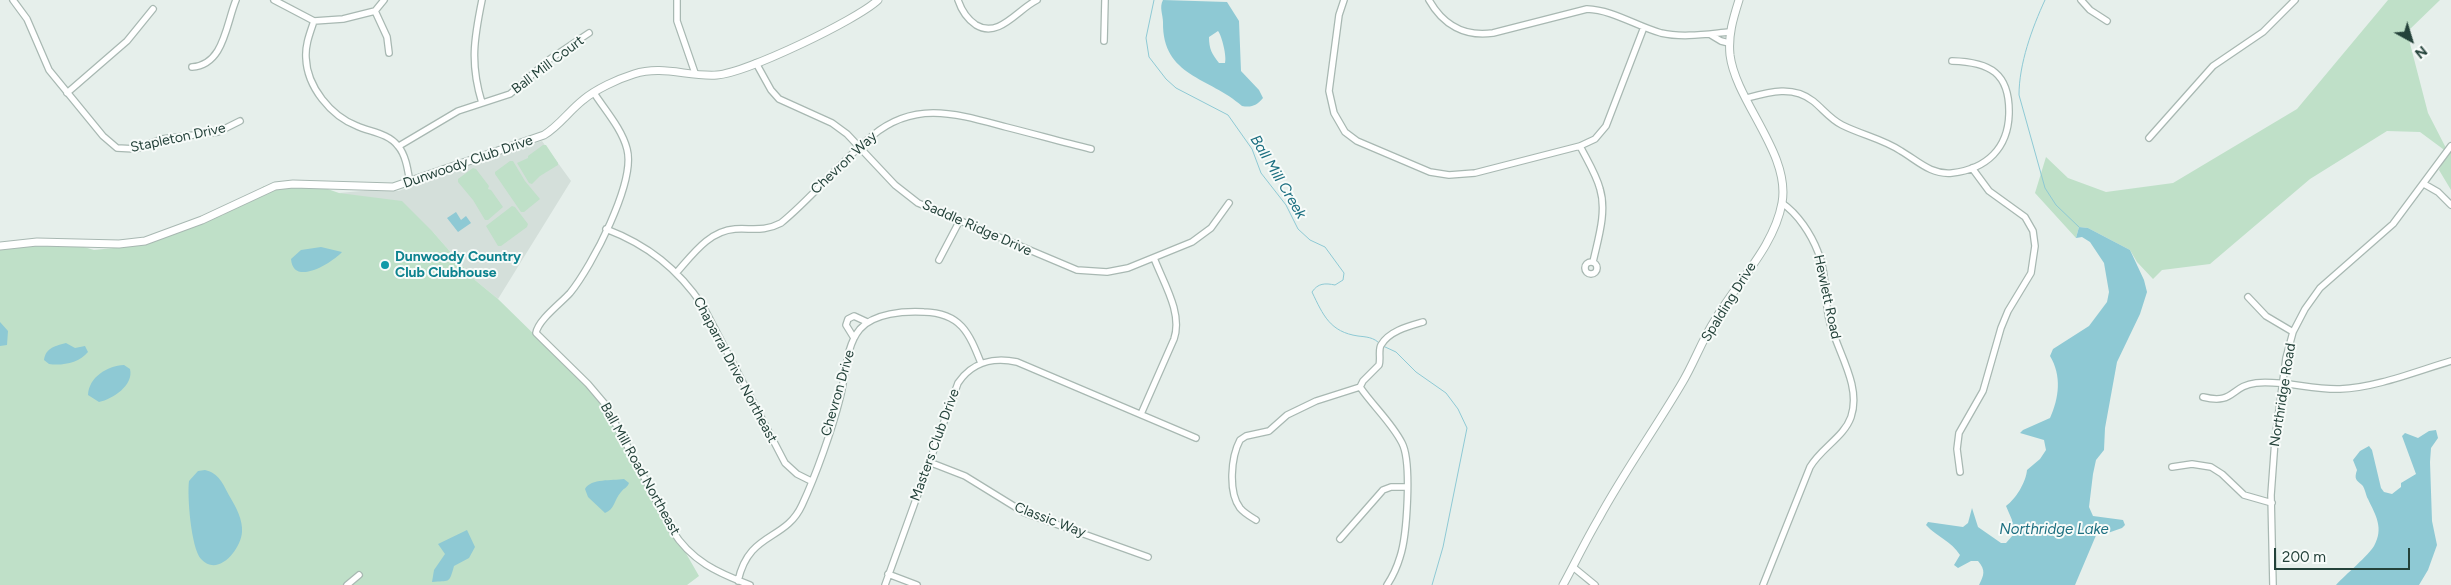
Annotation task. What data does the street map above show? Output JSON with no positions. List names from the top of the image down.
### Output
{
  "streets": {
    "street": [
      "Ball Mill Court",
      "Stapleton Drive",
      "Dunwoody Club Drive",
      "Chevron Way",
      "Saddle Ridge Drive",
      "Hewlett Road",
      "Spalding Drive",
      "Chaparral Drive Northeast",
      "Chevron Drive",
      "Northridge Road",
      "Masters Club Drive",
      "Ball Mill Road Northeast",
      "Classic Way"
    ]
  },
  "crossings": [
    ["Dunwoody Club Drive", "Saddle Ridge Drive"],
    ["Chevron Way", "Saddle Ridge Drive"],
    ["Chevron Way", "Chaparral Drive Northeast"],
    ["Hewlett Road", "Spalding Drive"],
    ["Chaparral Drive Northeast", "Chevron Drive"],
    ["Chaparral Drive Northeast", "Ball Mill Road Northeast"],
    ["Chevron Drive", "Ball Mill Road Northeast"],
    ["Masters Club Drive", "Classic Way"]
  ],
  "water": ["Ball Mill Creek", "Northridge Lake"],
  "places": ["Dunwoody Country Club Clubhouse"],
  "scale_bar": "200 m",
  "north": "bottom right"
}
